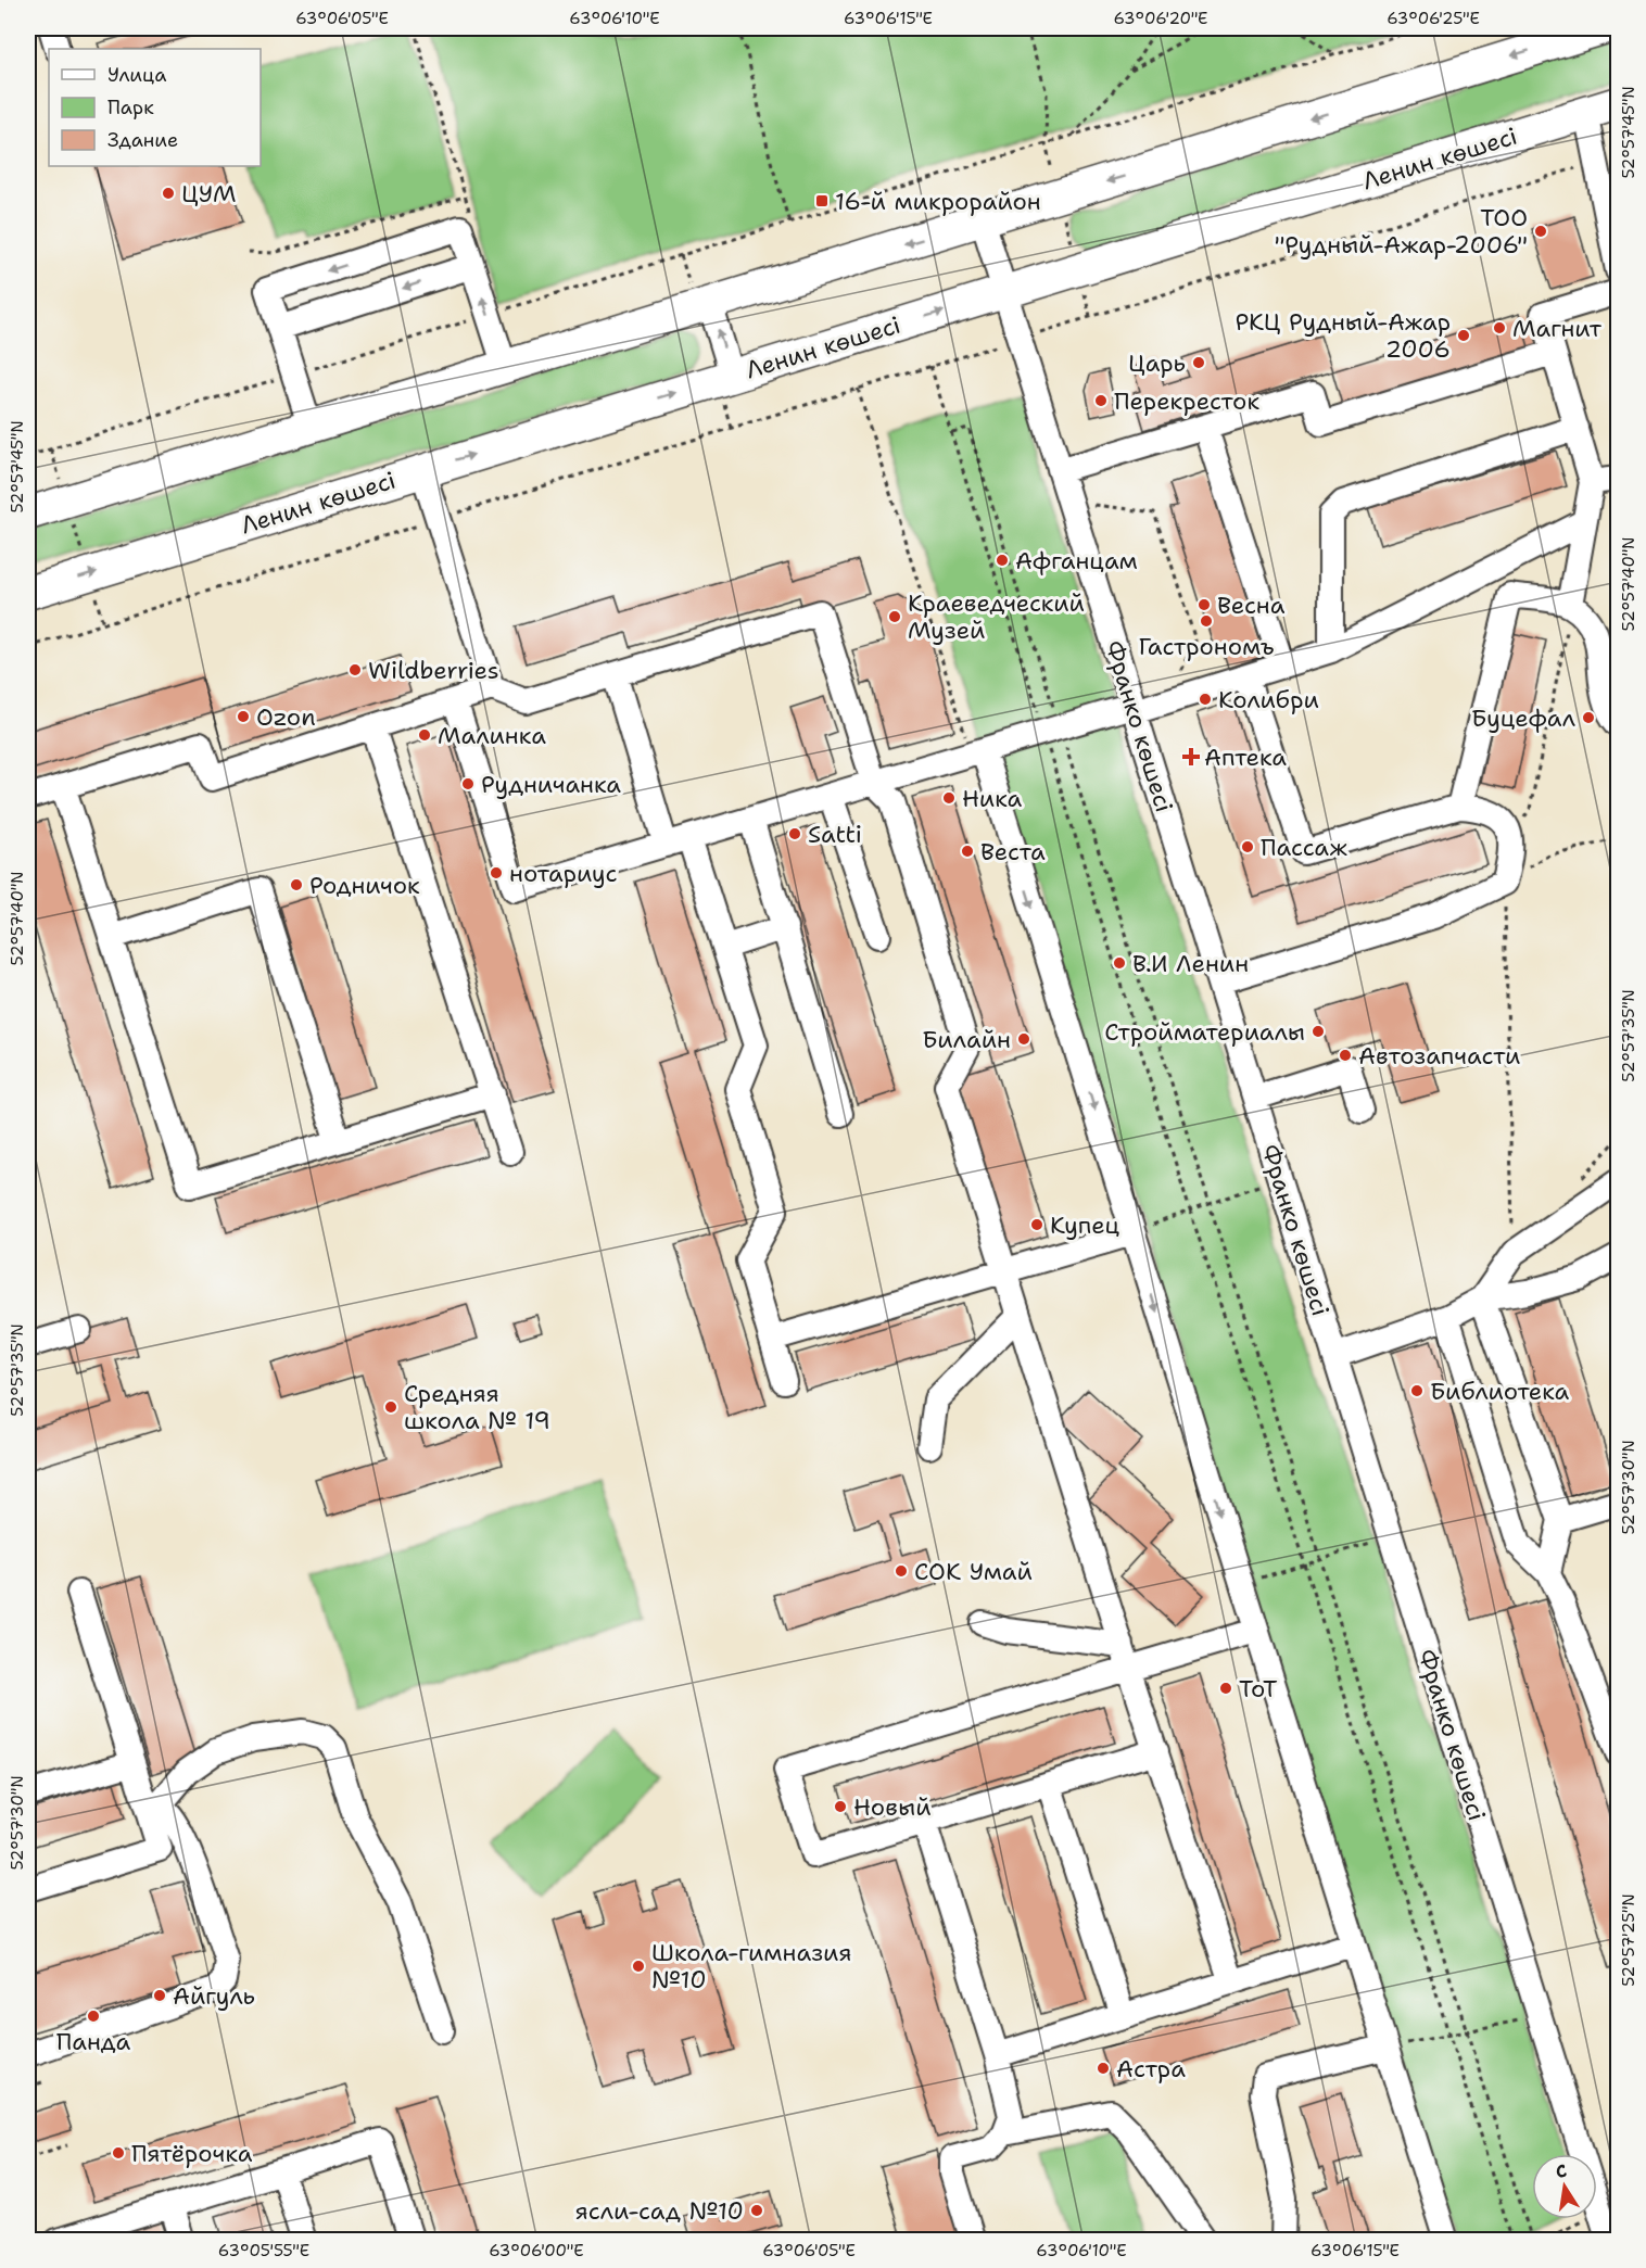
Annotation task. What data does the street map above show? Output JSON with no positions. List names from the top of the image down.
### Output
{
  "streets": {
    "main road": ["Ленин көшесі"],
    "street": ["Франко көшесі"]
  },
  "crossings": [
    ["Ленин көшесі", "Франко көшесі"]
  ],
  "places": {
    "other": [
      "ЦУМ",
      "ТОО \"Рудный-Ажар-2006\"",
      "Магнит",
      "РКЦ Рудный-Ажар 2006",
      "Царь",
      "Перекресток",
      "Афганцам",
      "Весна",
      "Краеведческий Музей",
      "Гастрономъ",
      "Wildberries",
      "Колибри",
      "Ozon",
      "Буцефал",
      "Малинка",
      "Рудничанка",
      "Ника",
      "Satti",
      "Пассаж",
      "Веста",
      "нотариус",
      "Родничок",
      "В.И Ленин",
      "Стройматериалы",
      "Билайн",
      "Автозапчасти",
      "Купец",
      "Библиотека",
      "Средняя школа № 19",
      "СОК Умай",
      "ТоТ",
      "Новый",
      "Школа-гимназия №10",
      "Айгуль",
      "Панда",
      "Астра",
      "Пятёрочка",
      "ясли-сад №10"
    ],
    "transit": ["16-й микрорайон"],
    "health": ["Аптека"]
  },
  "legend": ["Улица", "Парк", "Здание"],
  "north": "top",
  "coordinates": [
    "63°06'05\"E",
    "63°06'10\"E",
    "63°06'15\"E",
    "63°06'20\"E",
    "63°06'25\"E",
    "52°57'45\"N",
    "52°57'40\"N",
    "52°57'35\"N",
    "52°57'30\"N",
    "52°57'25\"N",
    "63°05'55\"E",
    "63°06'00\"E"
  ]
}
